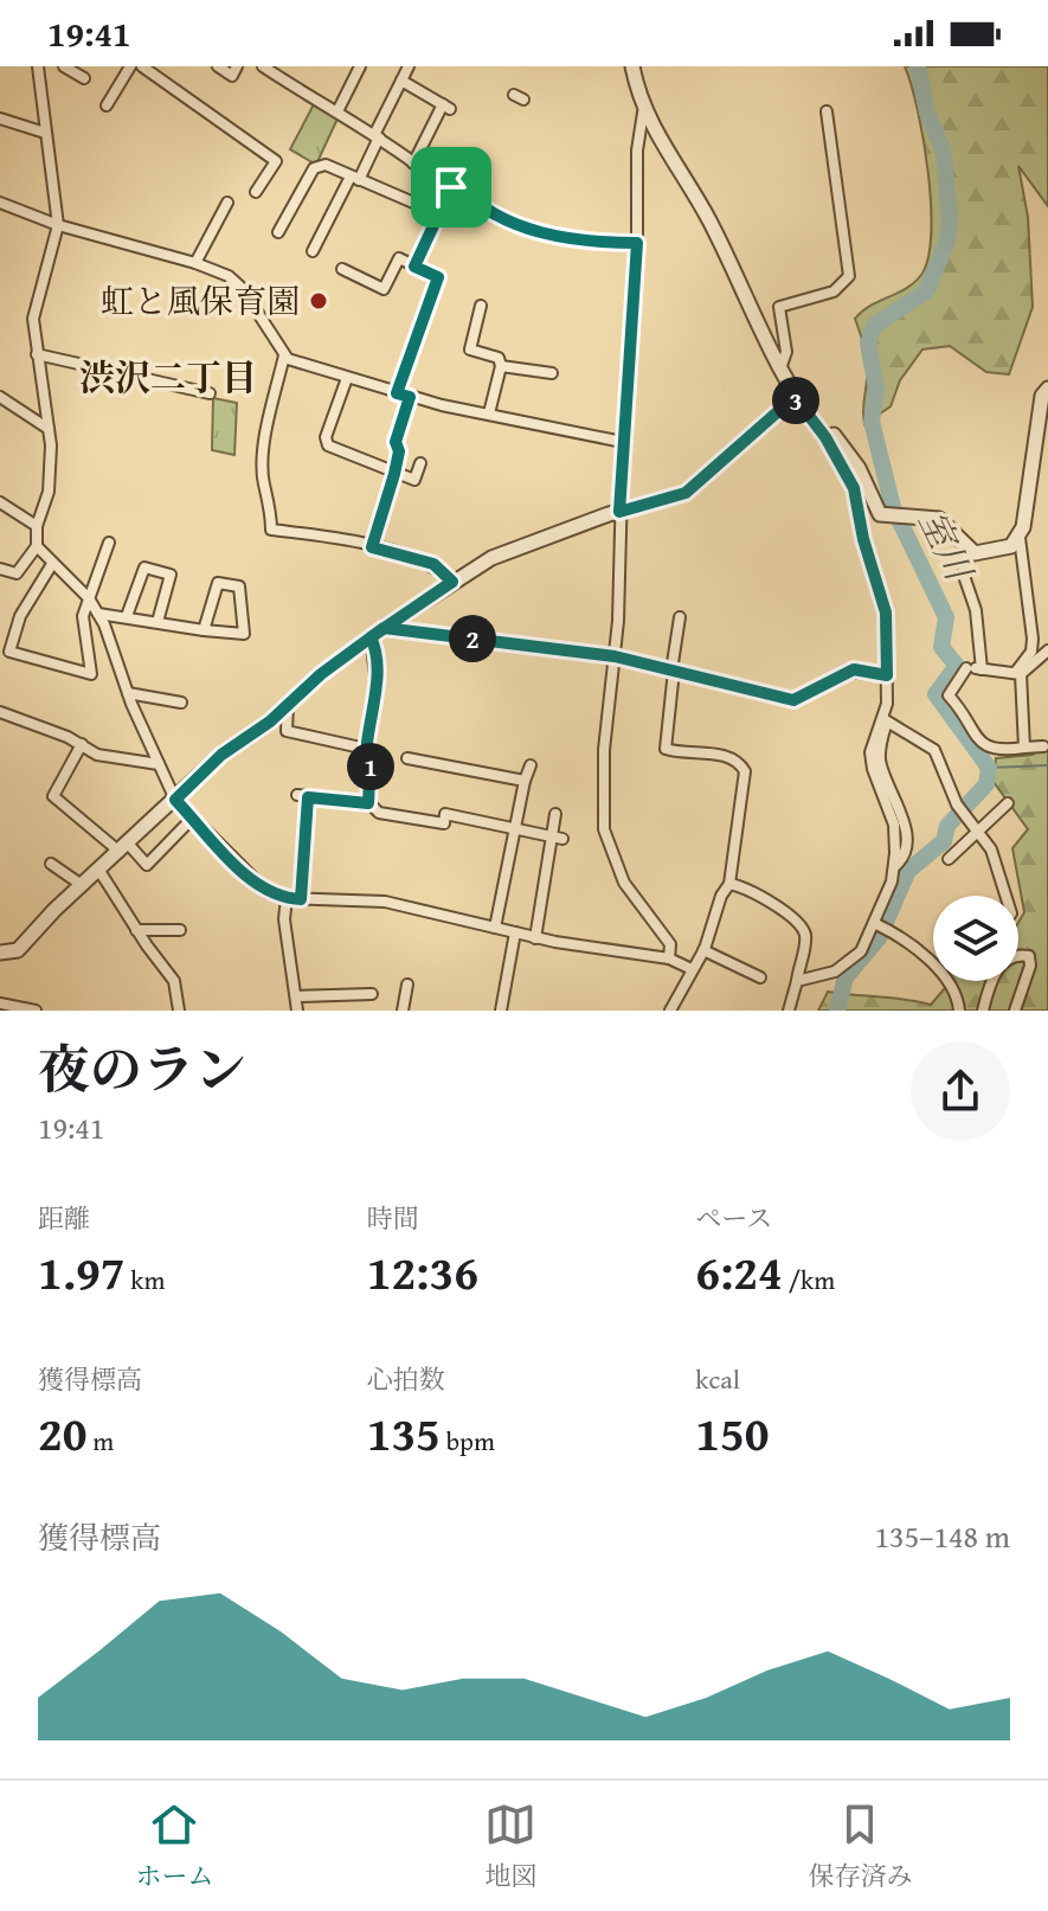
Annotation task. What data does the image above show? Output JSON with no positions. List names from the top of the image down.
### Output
{
  "districts": ["渋沢二丁目"],
  "water": ["室川"],
  "places": ["虹と風保育園"],
  "page": {
    "status": "19:41",
    "pins": ["3", "2", "1"],
    "heading": ["夜のラン", "19:41"],
    "stats": [
      ["距離", "1.97 km"],
      ["時間", "12:36"],
      ["ペース", "6:24 /km"],
      ["獲得標高", "20 m"],
      ["心拍数", "135 bpm"],
      ["kcal", "150"]
    ],
    "chart": ["獲得標高", "135–148 m"],
    "tabs": ["ホーム", "地図", "保存済み"]
  }
}
